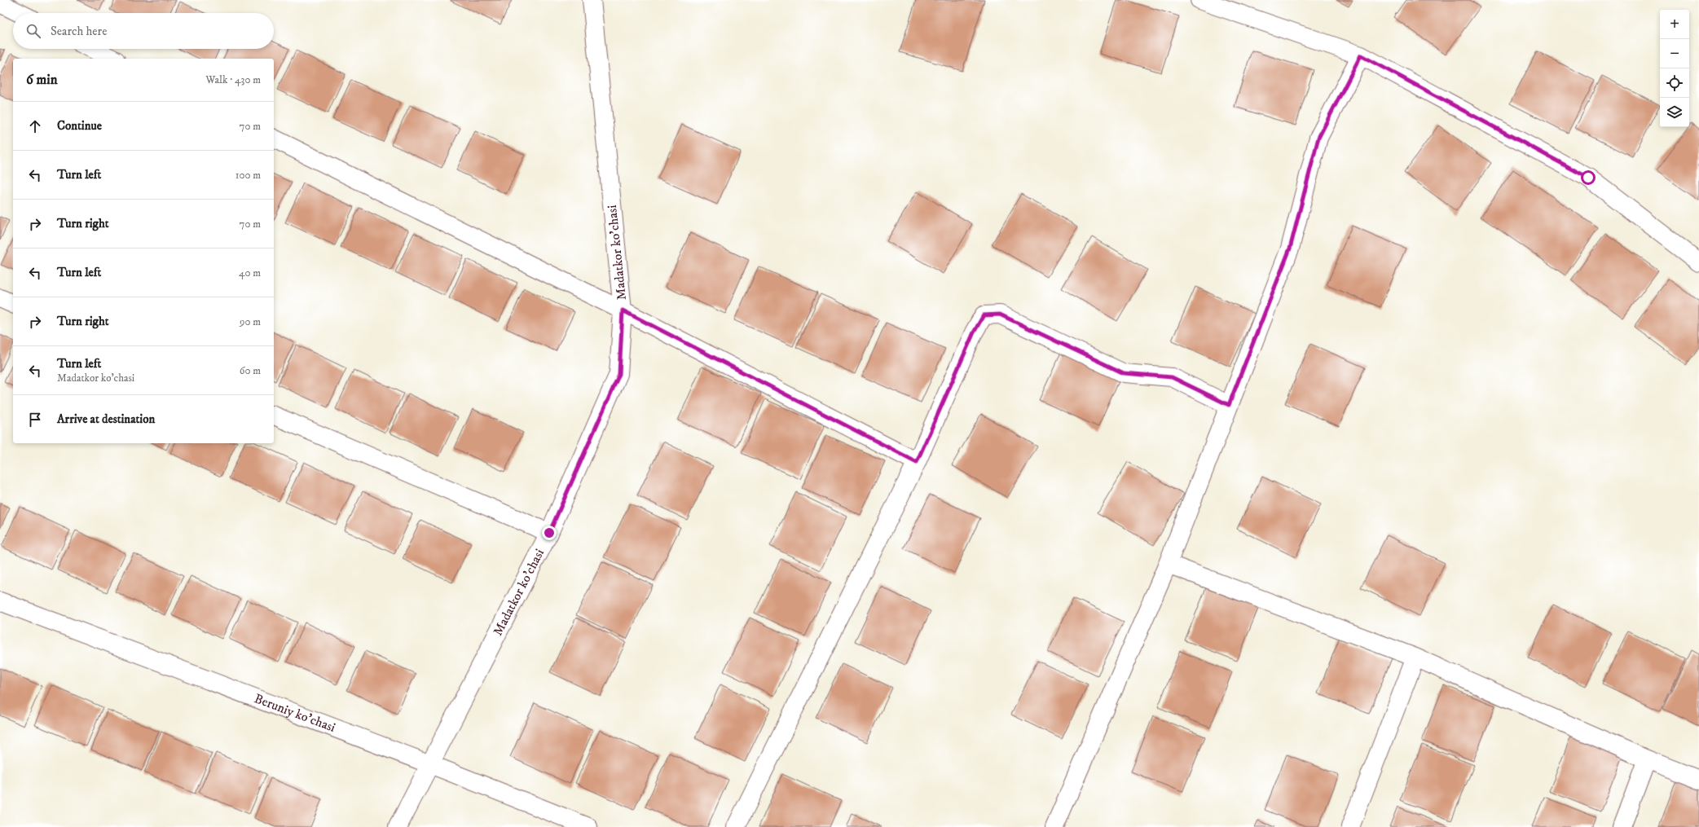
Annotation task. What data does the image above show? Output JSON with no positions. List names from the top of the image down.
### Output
{
  "streets": {
    "street": ["Madatkor ko'chasi", "Beruniy ko'chasi"]
  },
  "crossings": [
    ["Madatkor ko'chasi", "Beruniy ko'chasi"]
  ],
  "page": {
    "map_buttons": ["+", "−"],
    "search": "Search here",
    "heading": ["6 min", "Walk · 430 m"],
    "list": [
      ["Continue", "70 m"],
      ["Turn left", "100 m"],
      ["Turn right", "70 m"],
      ["Turn left", "40 m"],
      ["Turn right", "90 m"],
      ["Turn left", "Madatkor ko'chasi", "60 m"],
      "Arrive at destination"
    ]
  }
}
